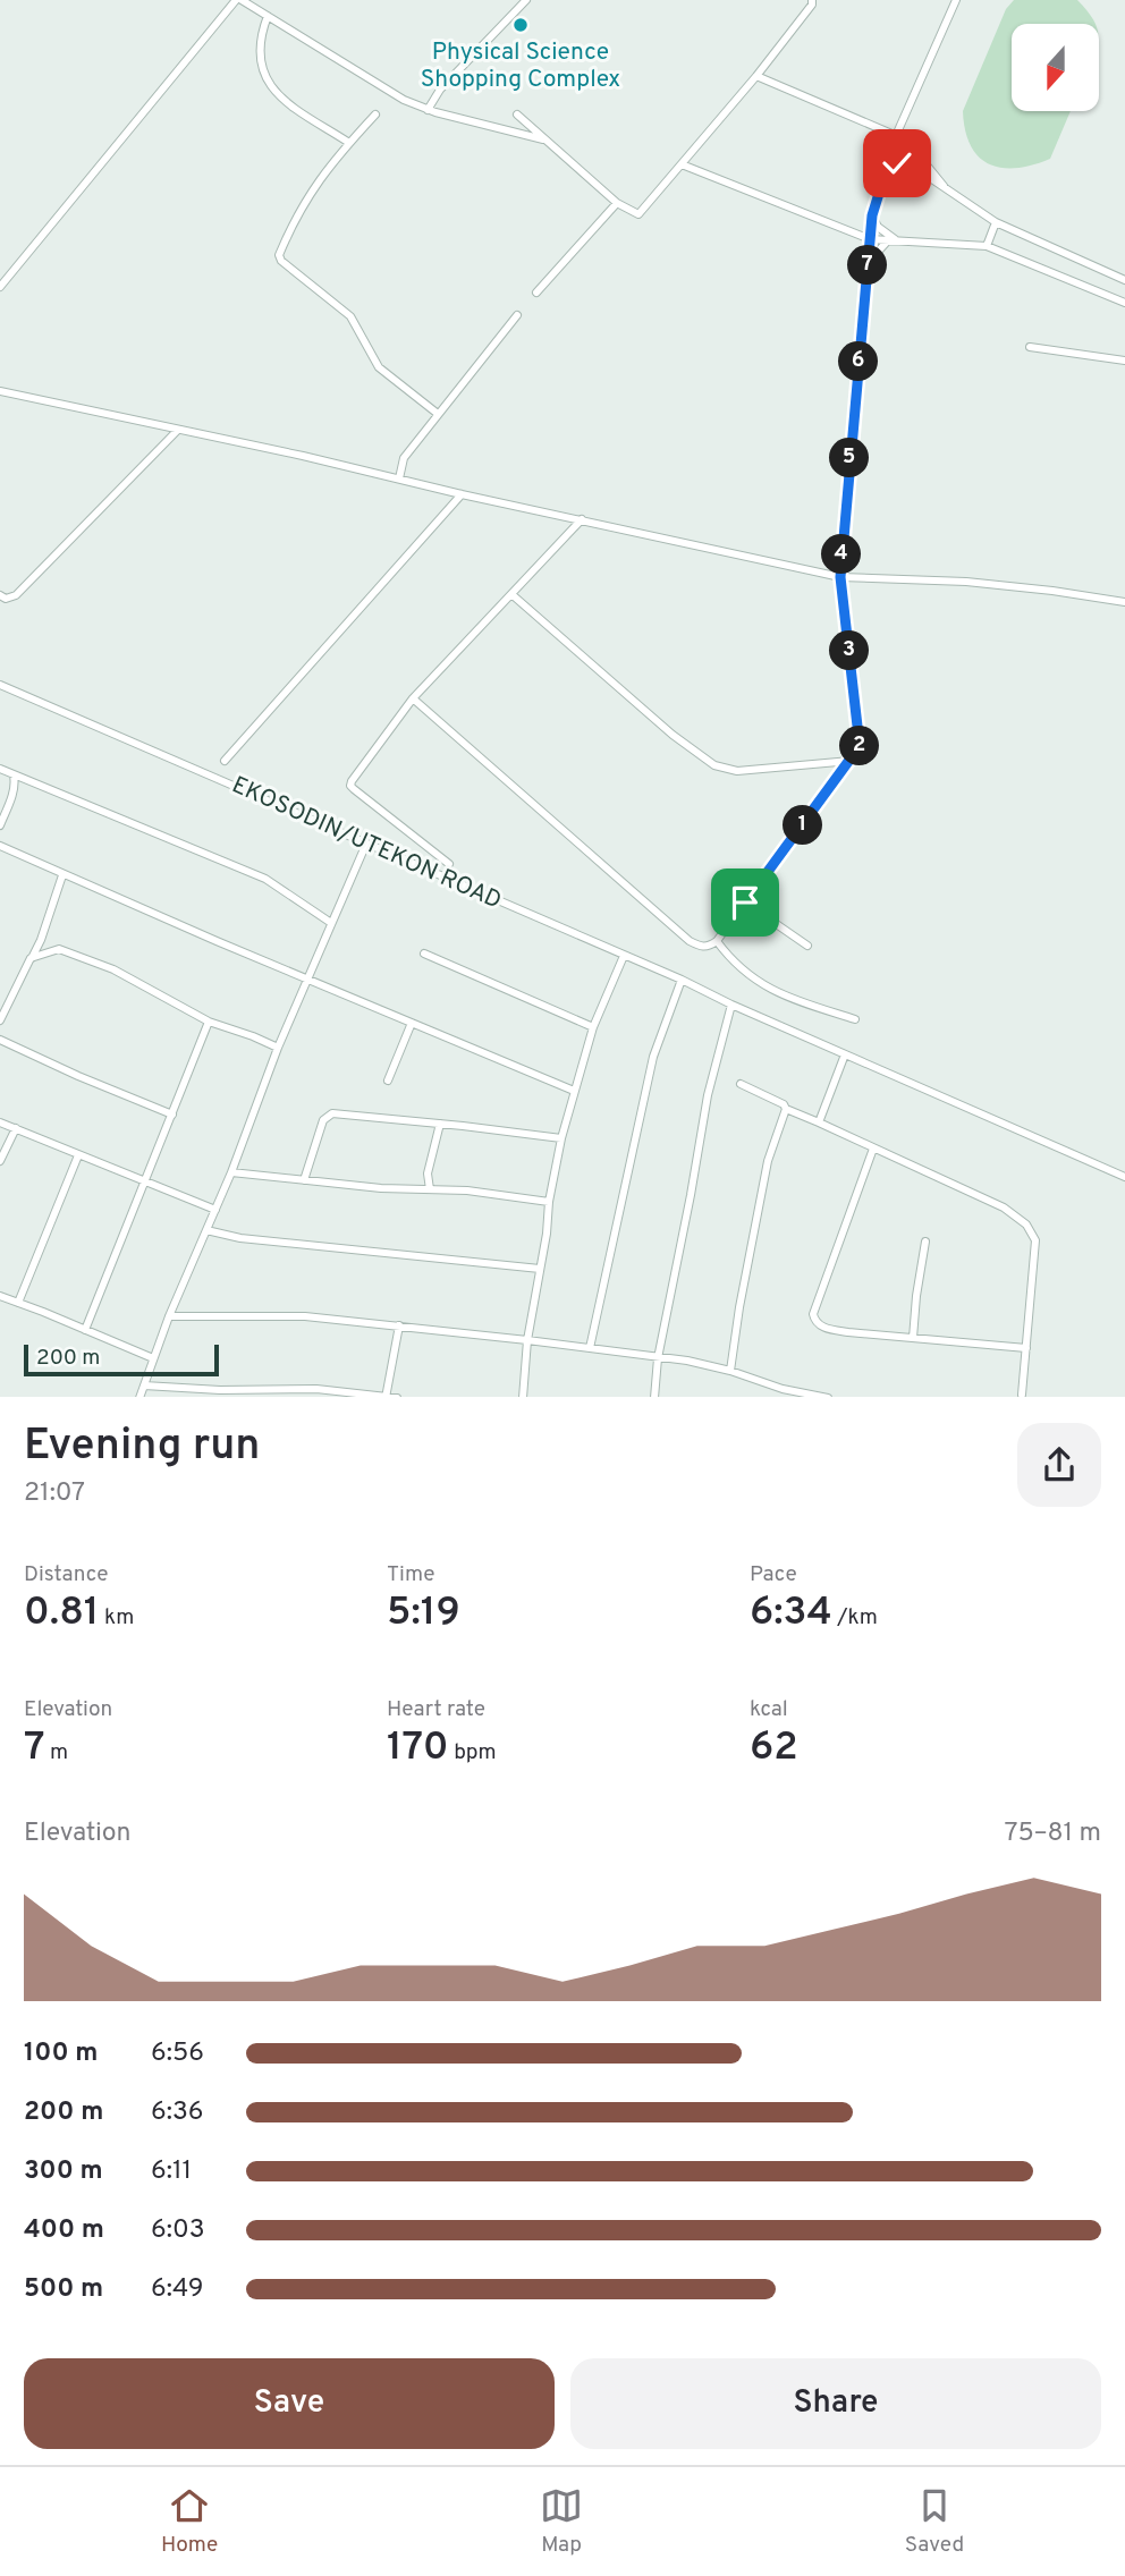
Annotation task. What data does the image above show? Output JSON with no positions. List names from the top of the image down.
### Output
{
  "streets": {
    "street": ["EKOSODIN/UTEKON ROAD"]
  },
  "places": ["Physical Science Shopping Complex"],
  "scale_bar": "200 m",
  "north": "bottom",
  "page": {
    "pins": [
      "7",
      "6",
      "5",
      "4",
      "3",
      "2",
      "1"
    ],
    "scale": "200 m",
    "heading": ["Evening run", "21:07"],
    "stats": [
      ["Distance", "0.81 km"],
      ["Time", "5:19"],
      ["Pace", "6:34 /km"],
      ["Elevation", "7 m"],
      ["Heart rate", "170 bpm"],
      ["kcal", "62"]
    ],
    "chart": ["Elevation", "75–81 m"],
    "list": [
      {
        "name": "100 m",
        "note": "6:56"
      },
      {
        "name": "200 m",
        "note": "6:36"
      },
      {
        "name": "300 m",
        "note": "6:11"
      },
      {
        "name": "400 m",
        "note": "6:03"
      },
      {
        "name": "500 m",
        "note": "6:49"
      }
    ],
    "buttons": ["Save", "Share"],
    "tabs": ["Home", "Map", "Saved"]
  }
}
